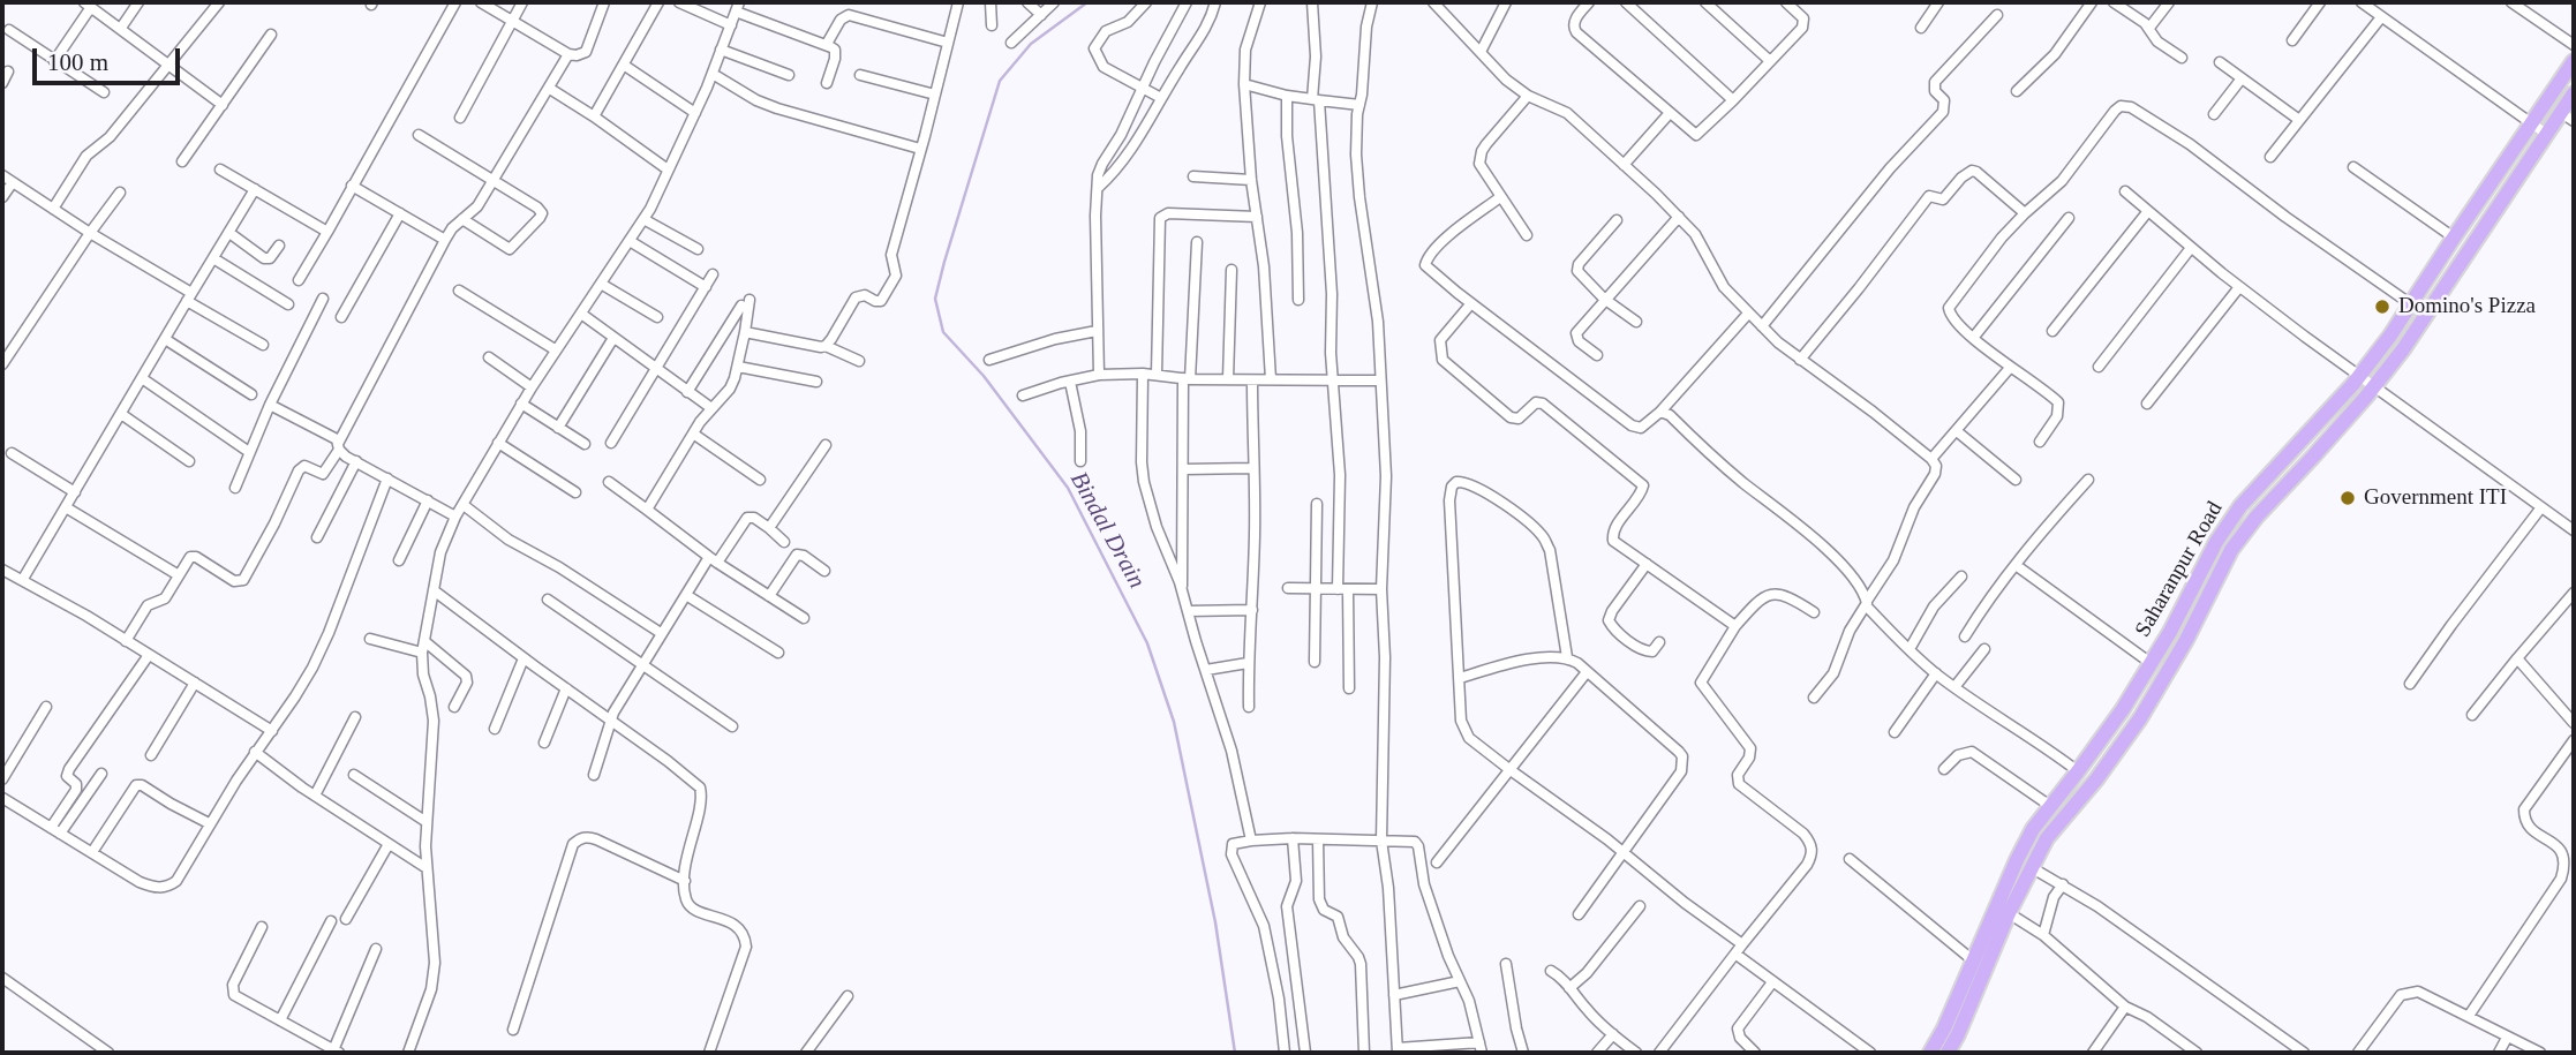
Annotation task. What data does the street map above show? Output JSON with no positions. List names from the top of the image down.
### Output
{
  "streets": {
    "main road": ["Saharanpur Road"]
  },
  "water": ["Bindal Drain"],
  "places": ["Domino's Pizza", "Government ITI"],
  "scale_bar": "100 m"
}
